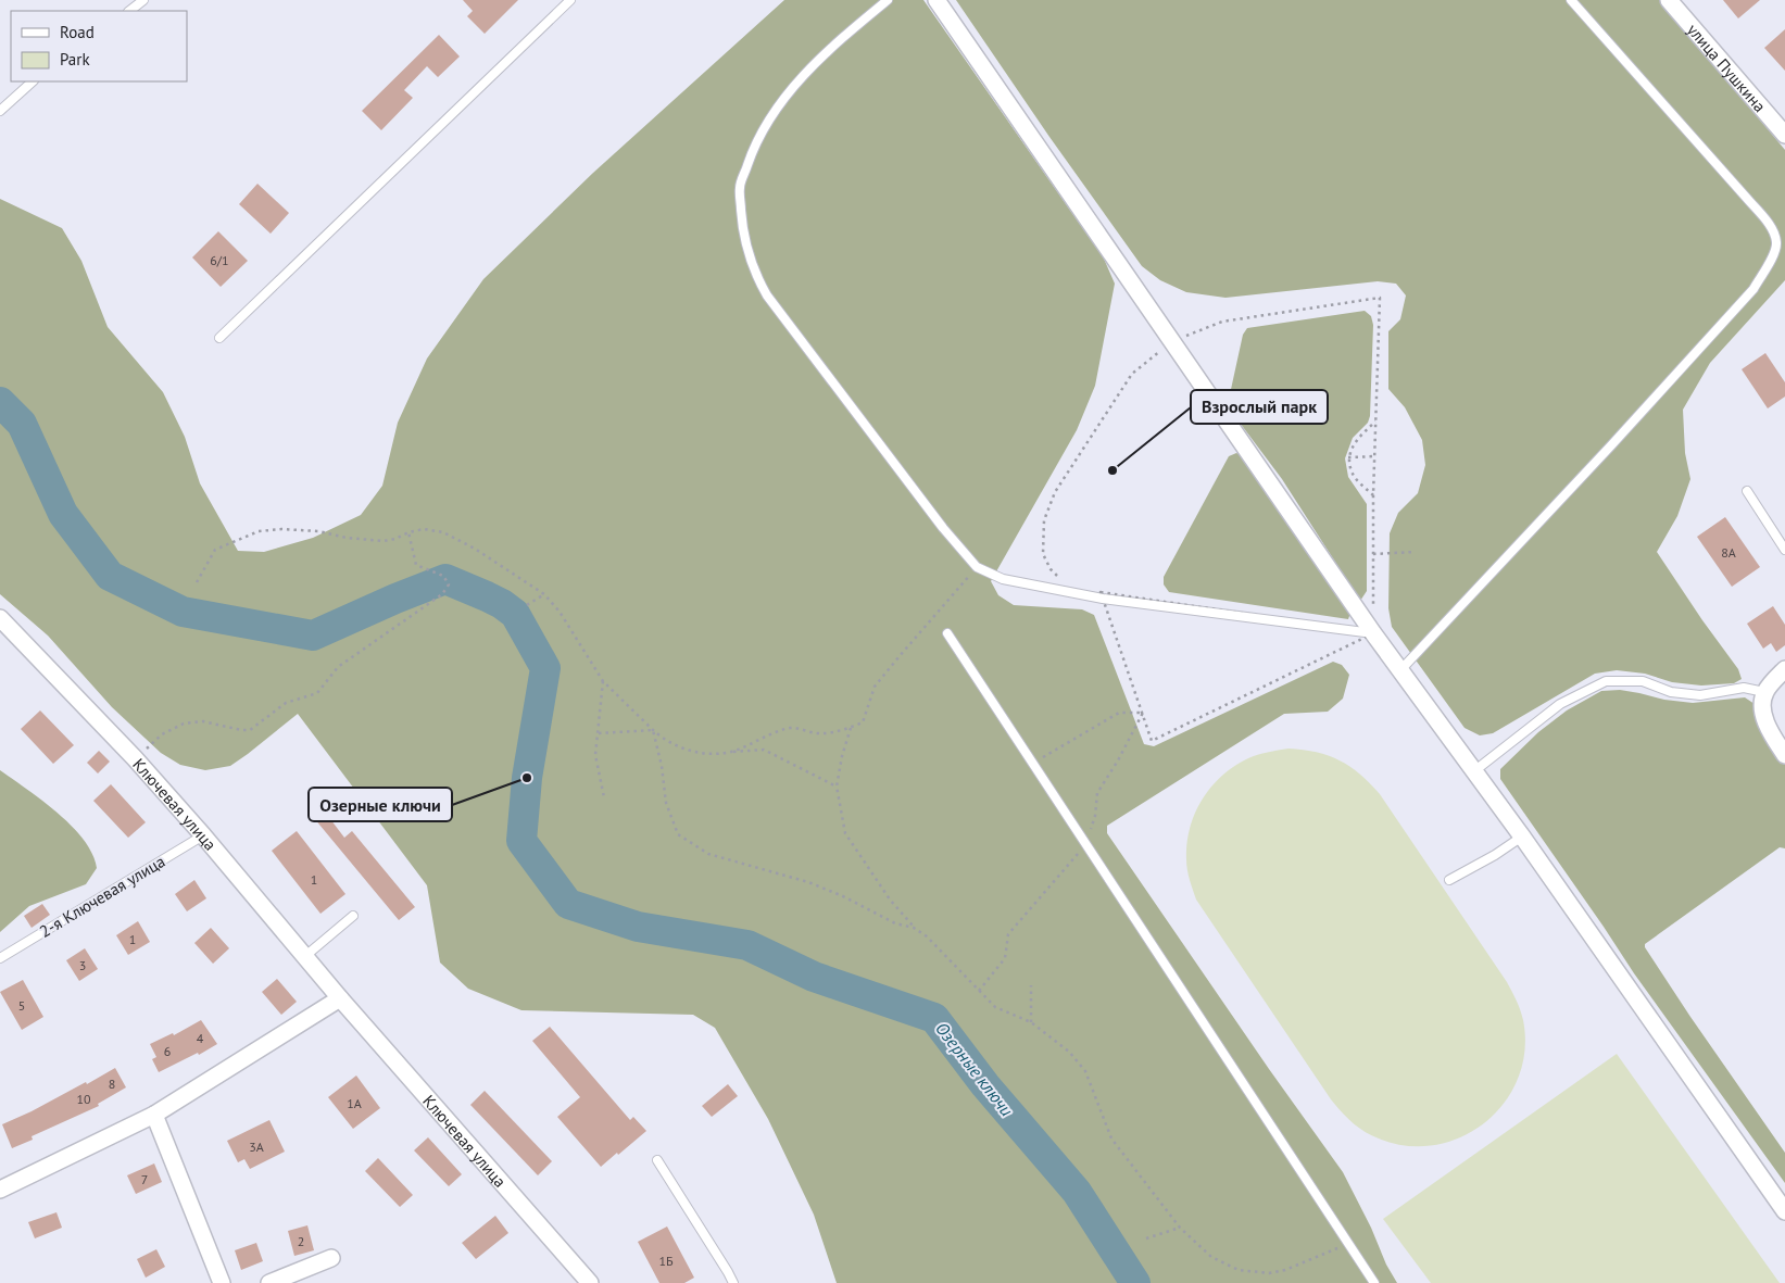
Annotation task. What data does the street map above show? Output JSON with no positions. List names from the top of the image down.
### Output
{
  "streets": {
    "street": ["улица Пушкина", "Ключевая улица"],
    "lane": ["2-я Ключевая улица"]
  },
  "crossings": [
    ["Ключевая улица", "2-я Ключевая улица"]
  ],
  "water": ["Озерные ключи"],
  "places": ["Взрослый парк", "Озерные ключи"],
  "house_numbers": [
    "6/1",
    "8А",
    "1",
    "1",
    "3",
    "5",
    "4",
    "6",
    "8",
    "10",
    "1А",
    "3А",
    "7",
    "2",
    "1Б"
  ],
  "legend": ["Road", "Park"]
}
